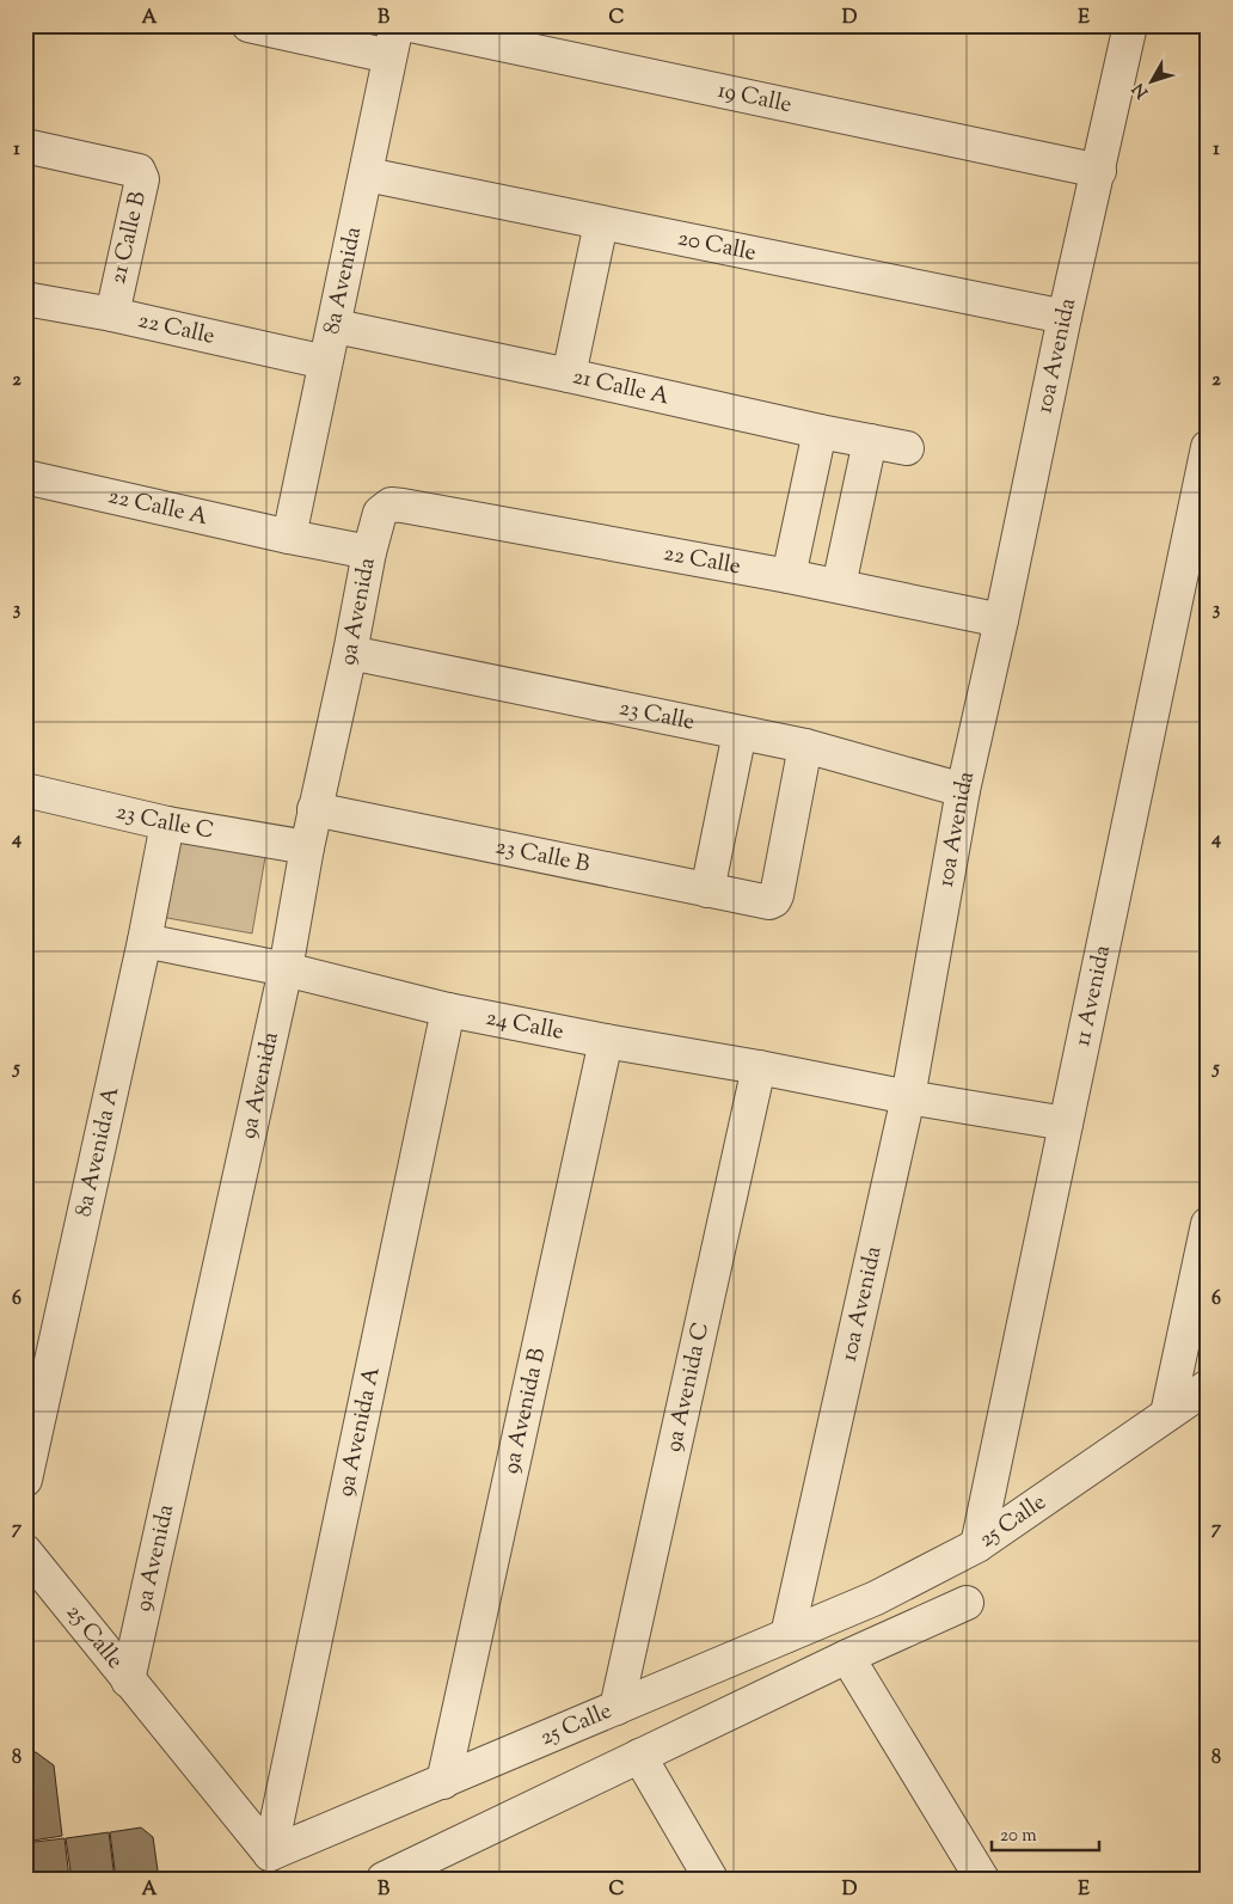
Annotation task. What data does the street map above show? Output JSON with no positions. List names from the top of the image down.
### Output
{
  "streets": {
    "street": [
      "19 Calle",
      "21 Calle B",
      "20 Calle",
      "8a Avenida",
      "22 Calle",
      "10a Avenida",
      "21 Calle A",
      "22 Calle A",
      "9a Avenida",
      "23 Calle",
      "23 Calle C",
      "23 Calle B",
      "11 Avenida",
      "24 Calle",
      "8a Avenida A",
      "9a Avenida C",
      "9a Avenida B",
      "9a Avenida A",
      "25 Calle"
    ]
  },
  "crossings": [
    ["19 Calle", "10a Avenida"],
    ["21 Calle B", "22 Calle"],
    ["20 Calle", "8a Avenida"],
    ["20 Calle", "10a Avenida"],
    ["8a Avenida", "22 Calle"],
    ["8a Avenida", "21 Calle A"],
    ["8a Avenida", "22 Calle A"],
    ["22 Calle", "10a Avenida"],
    ["22 Calle", "9a Avenida"],
    ["10a Avenida", "23 Calle"],
    ["10a Avenida", "24 Calle"],
    ["10a Avenida", "25 Calle"],
    ["22 Calle A", "9a Avenida"],
    ["9a Avenida", "23 Calle"],
    ["9a Avenida", "23 Calle C"],
    ["9a Avenida", "23 Calle B"],
    ["9a Avenida", "24 Calle"],
    ["9a Avenida", "25 Calle"],
    ["23 Calle", "23 Calle B"],
    ["23 Calle C", "8a Avenida A"],
    ["11 Avenida", "24 Calle"],
    ["11 Avenida", "25 Calle"],
    ["24 Calle", "8a Avenida A"],
    ["24 Calle", "9a Avenida C"],
    ["24 Calle", "9a Avenida B"],
    ["24 Calle", "9a Avenida A"],
    ["9a Avenida C", "25 Calle"],
    ["9a Avenida B", "25 Calle"],
    ["9a Avenida A", "25 Calle"]
  ],
  "scale_bar": "20 m",
  "north": "bottom left",
  "grid": {
    "columns": [
      "A",
      "B",
      "C",
      "D",
      "E"
    ],
    "rows": [
      "1",
      "2",
      "3",
      "4",
      "5",
      "6",
      "7",
      "8"
    ]
  }
}
